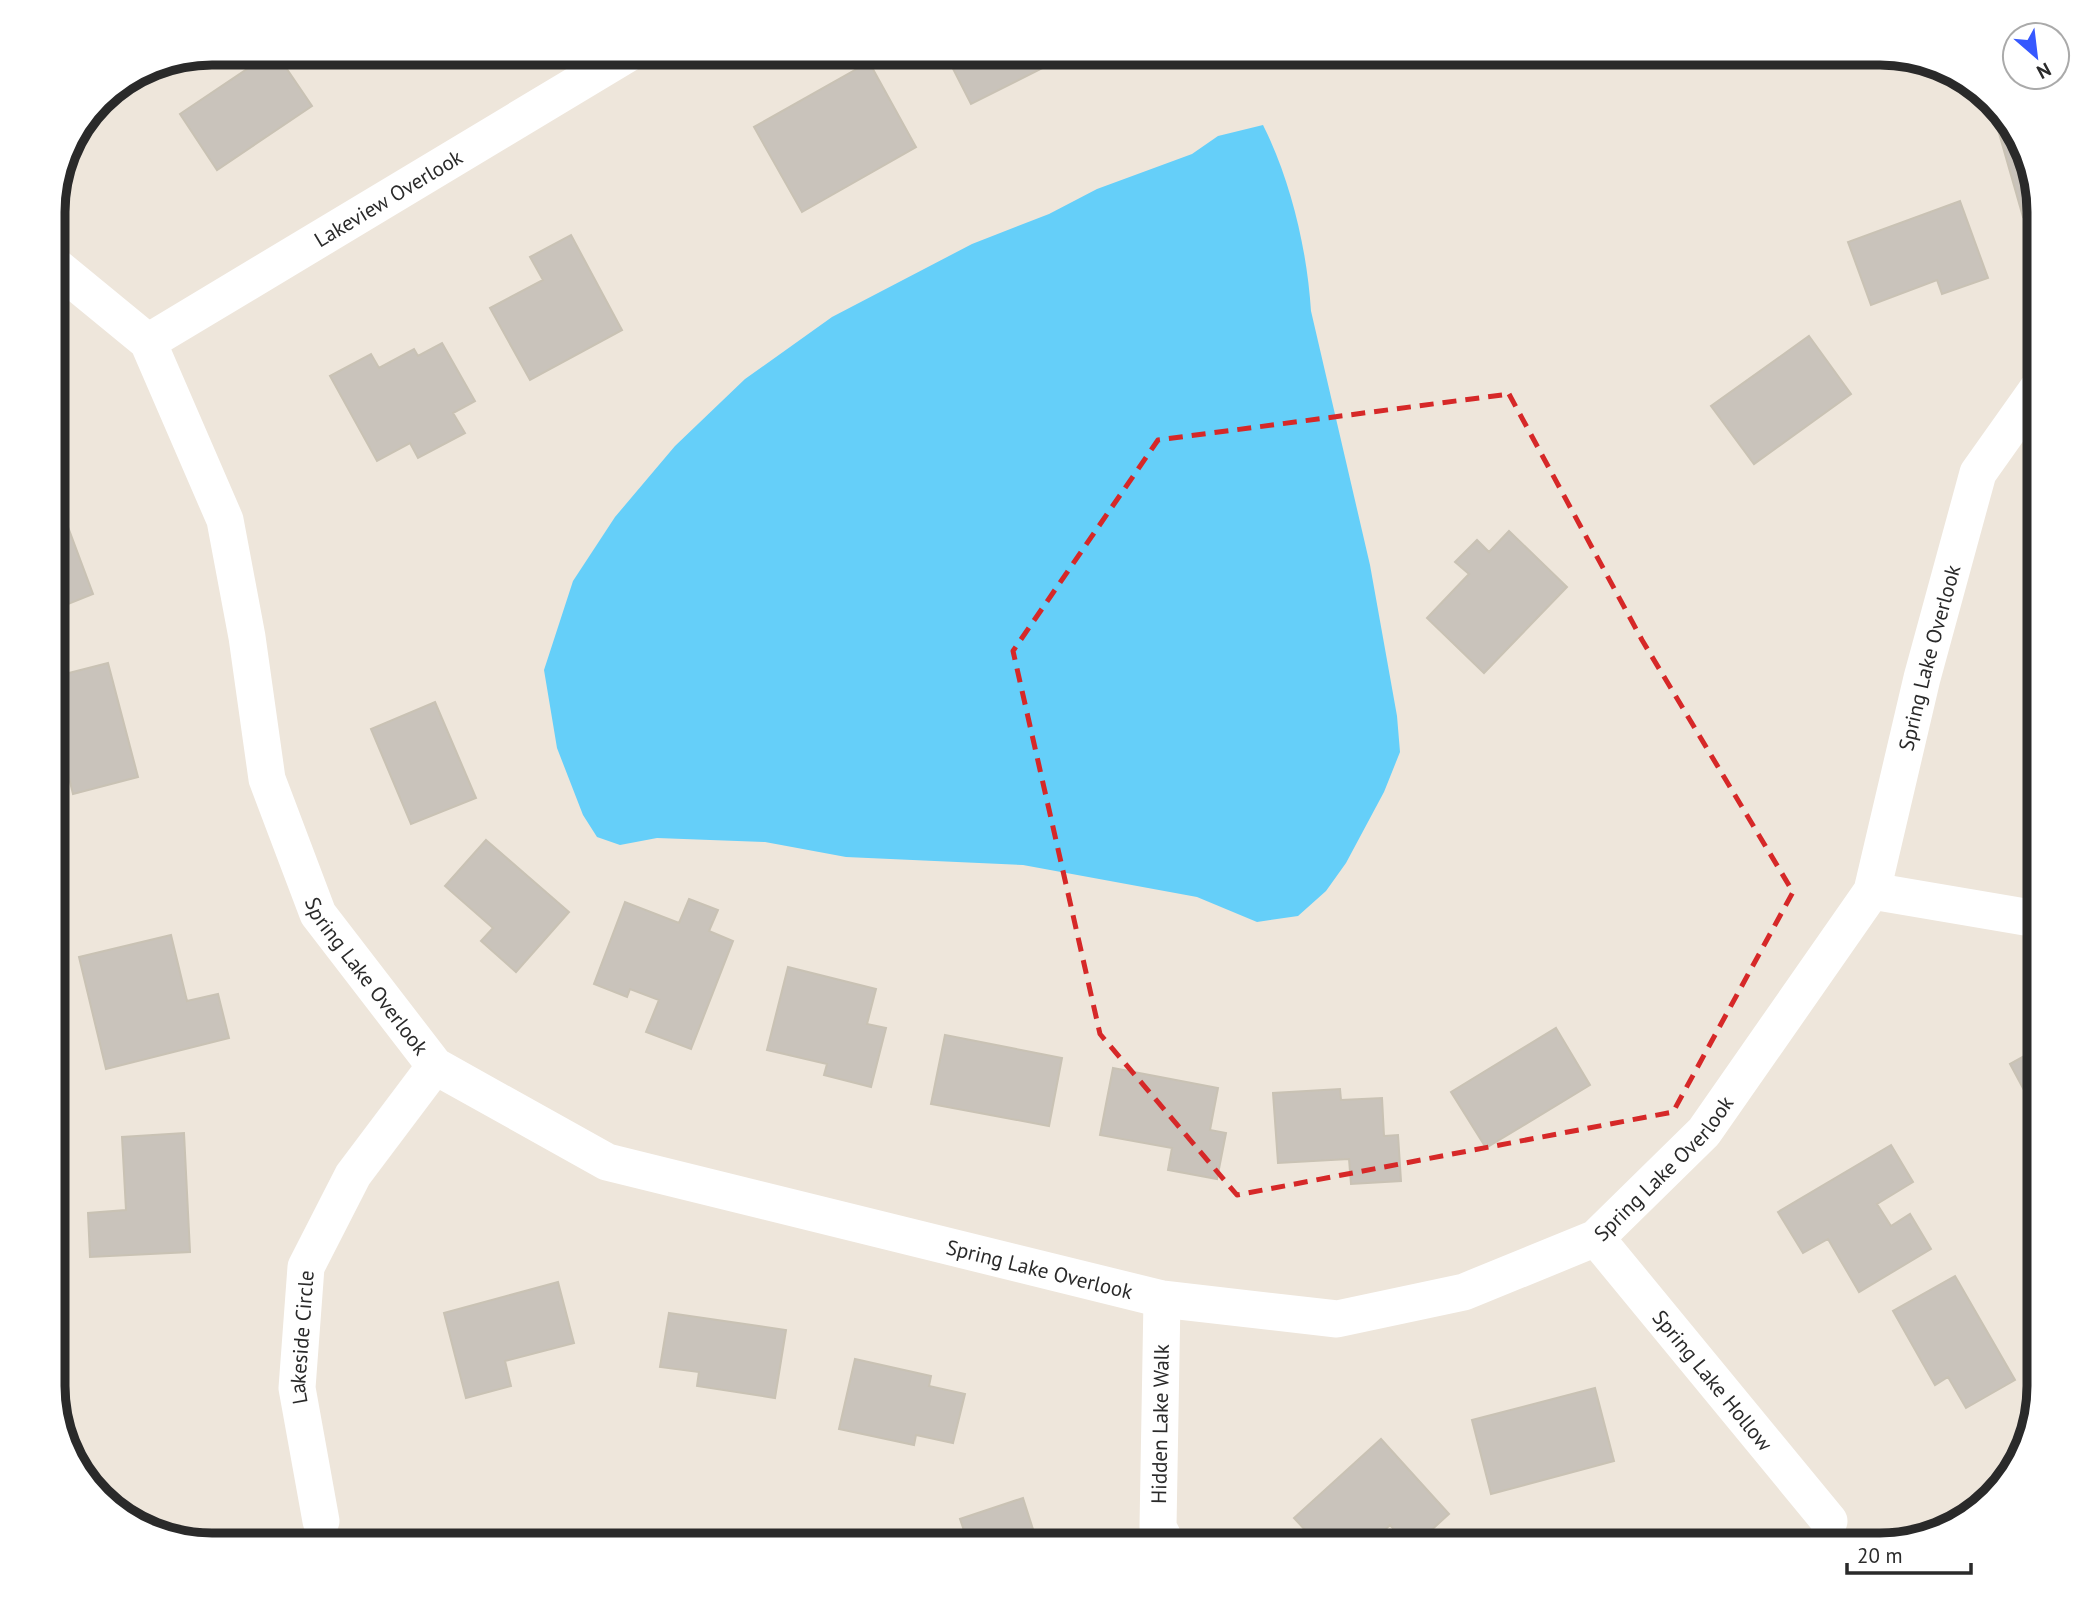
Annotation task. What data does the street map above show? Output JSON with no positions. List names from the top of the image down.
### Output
{
  "streets": {
    "street": [
      "Lakeview Overlook",
      "Spring Lake Overlook",
      "Lakeside Circle",
      "Spring Lake Hollow",
      "Hidden Lake Walk"
    ]
  },
  "crossings": [
    ["Lakeview Overlook", "Spring Lake Overlook"],
    ["Spring Lake Overlook", "Lakeside Circle"],
    ["Spring Lake Overlook", "Spring Lake Hollow"],
    ["Spring Lake Overlook", "Hidden Lake Walk"]
  ],
  "scale_bar": "20 m",
  "north": "bottom right"
}
